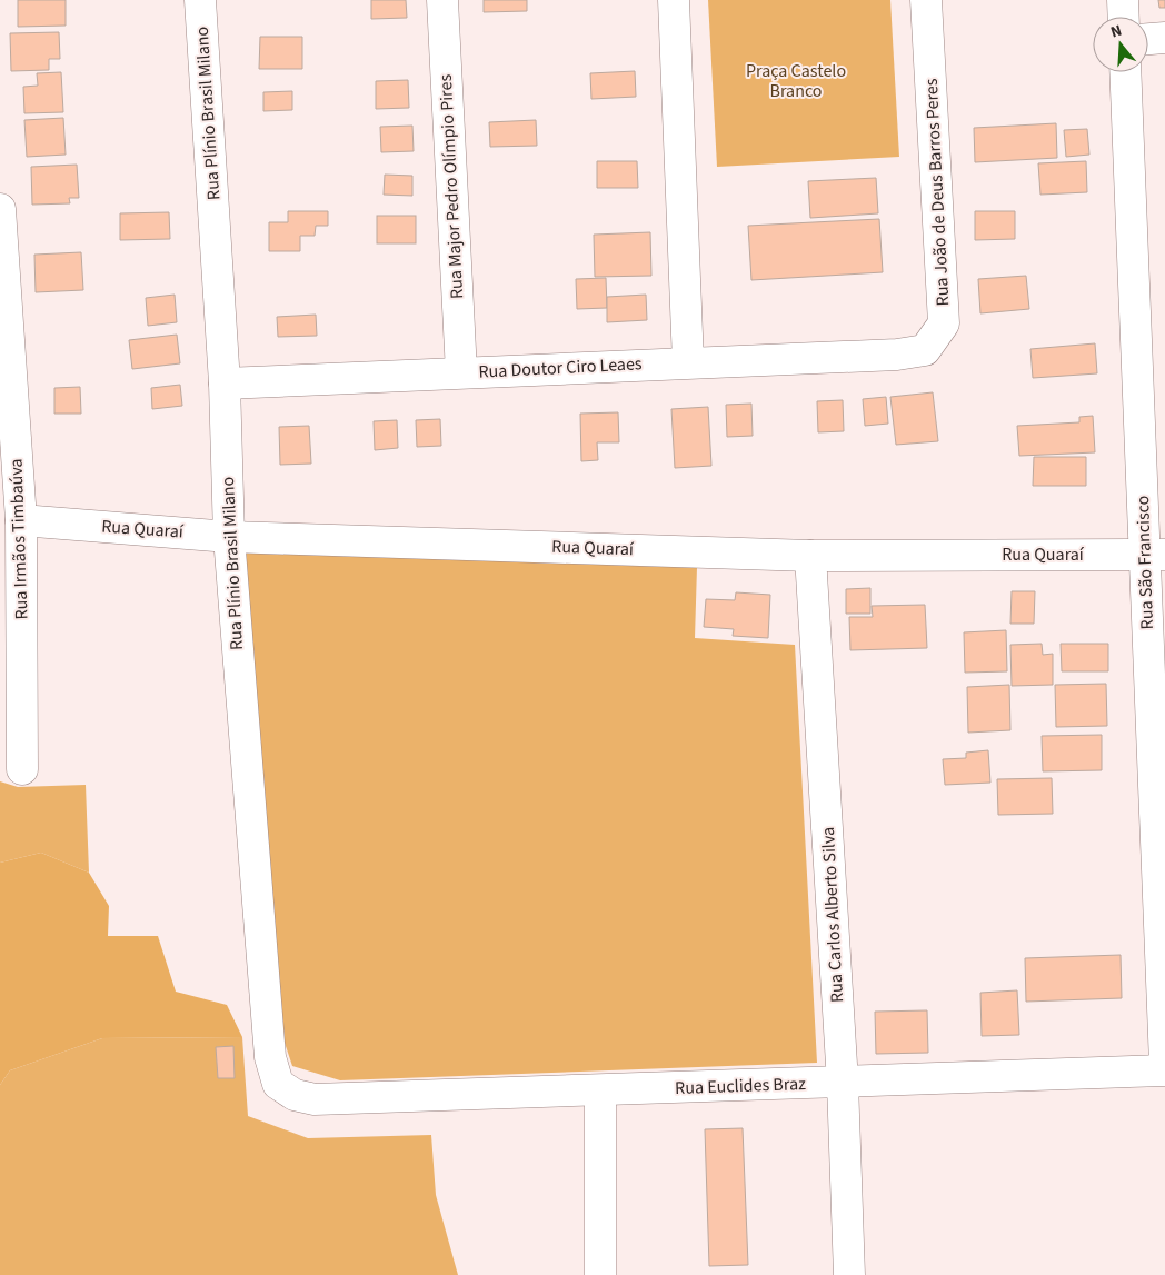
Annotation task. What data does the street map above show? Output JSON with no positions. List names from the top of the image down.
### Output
{
  "streets": {
    "street": [
      "Rua Plínio Brasil Milano",
      "Rua Major Pedro Olímpio Pires",
      "Rua João de Deus Barros Peres",
      "Rua Doutor Ciro Leaes",
      "Rua Quaraí",
      "Rua Irmãos Timbaúva",
      "Rua São Francisco",
      "Rua Carlos Alberto Silva",
      "Rua Euclides Braz"
    ]
  },
  "crossings": [
    ["Rua Plínio Brasil Milano", "Rua Doutor Ciro Leaes"],
    ["Rua Plínio Brasil Milano", "Rua Quaraí"],
    ["Rua Plínio Brasil Milano", "Rua Euclides Braz"],
    ["Rua Major Pedro Olímpio Pires", "Rua Doutor Ciro Leaes"],
    ["Rua João de Deus Barros Peres", "Rua Doutor Ciro Leaes"],
    ["Rua Quaraí", "Rua Irmãos Timbaúva"],
    ["Rua Quaraí", "Rua São Francisco"],
    ["Rua Quaraí", "Rua Carlos Alberto Silva"],
    ["Rua Carlos Alberto Silva", "Rua Euclides Braz"]
  ],
  "parks": ["Praça Castelo Branco"],
  "north": "top"
}
